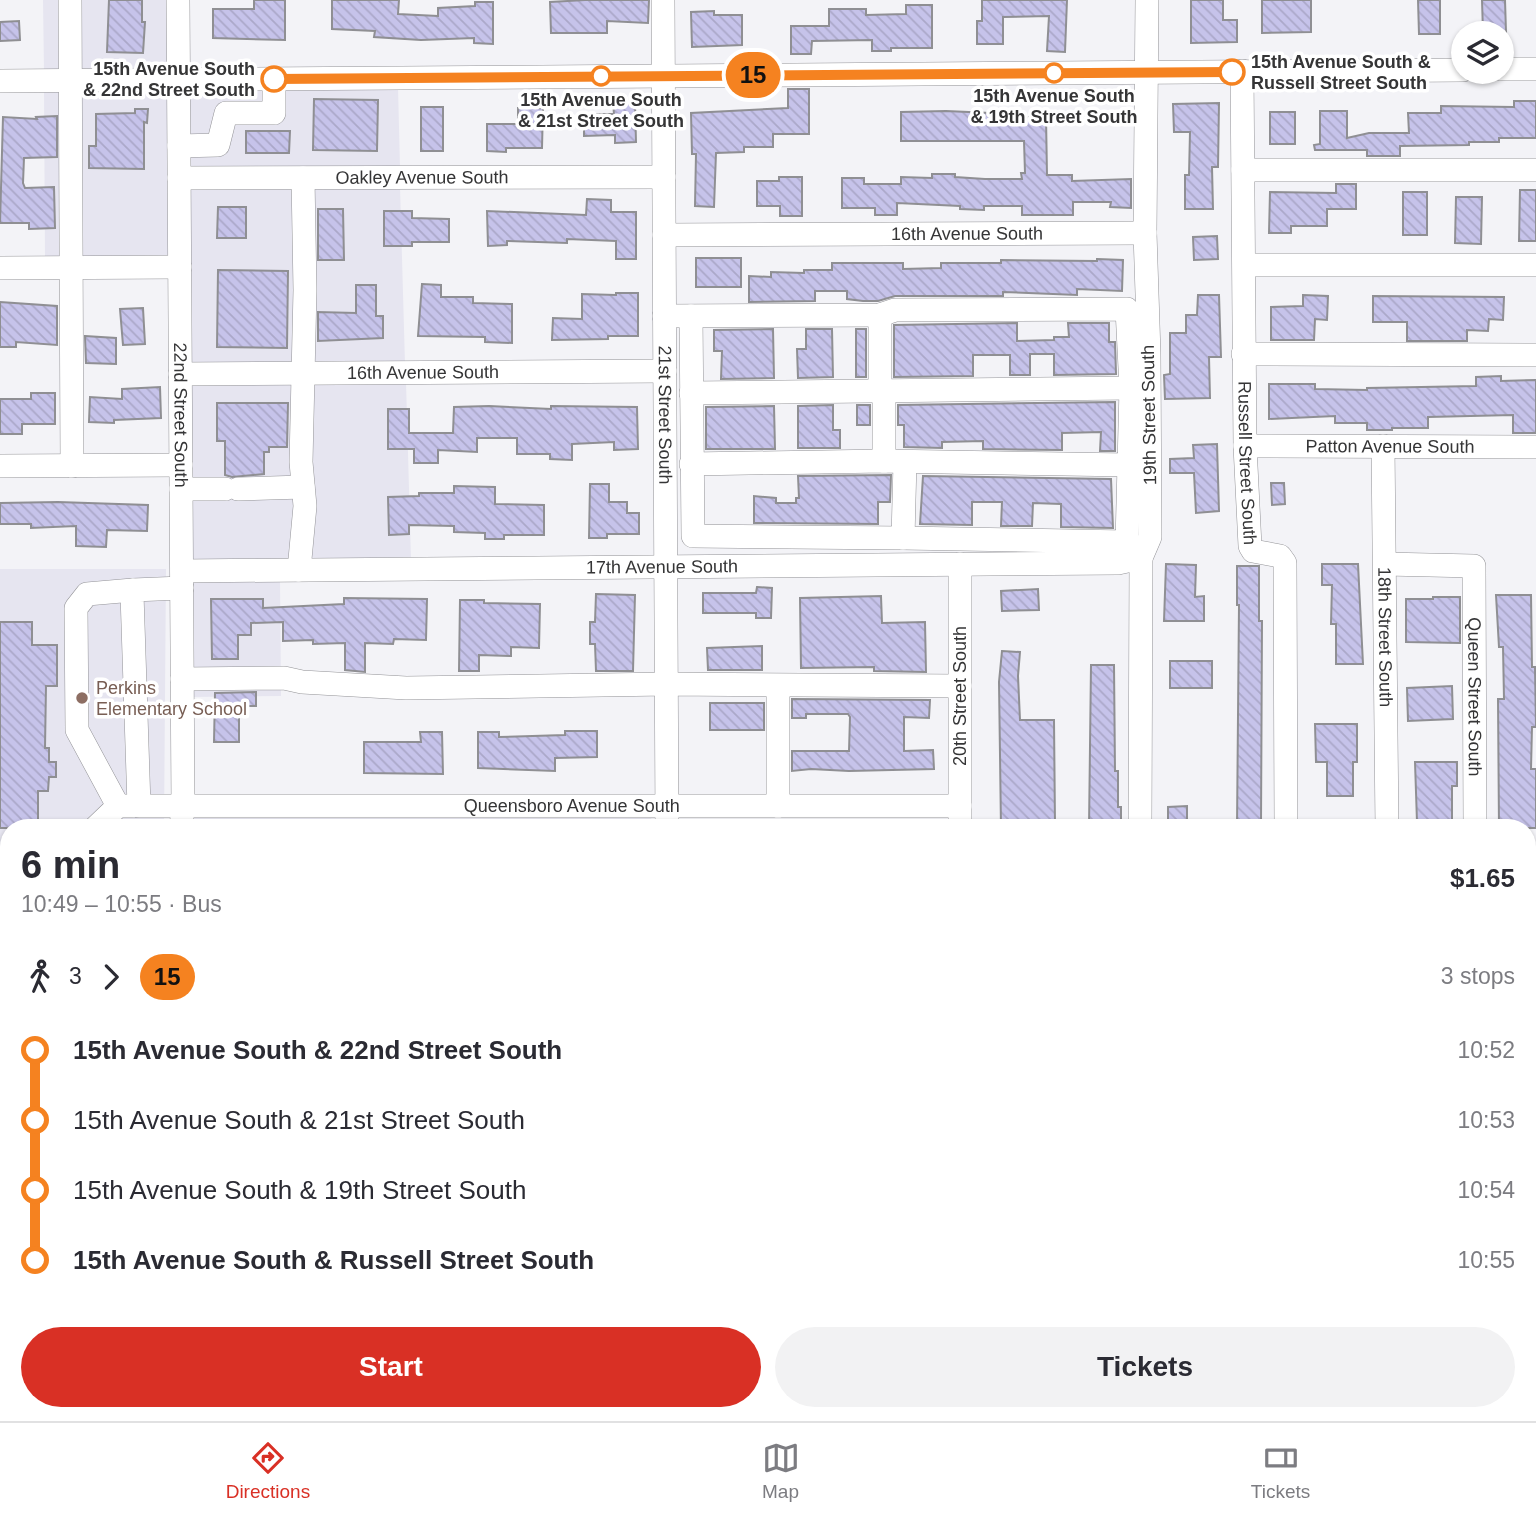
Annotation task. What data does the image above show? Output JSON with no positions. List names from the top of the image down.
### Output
{
  "streets": {
    "street": [
      "Oakley Avenue South",
      "16th Avenue South",
      "22nd Street South",
      "21st Street South",
      "19th Street South",
      "Patton Avenue South",
      "Russell Street South",
      "17th Avenue South",
      "18th Street South",
      "20th Street South",
      "Queen Street South",
      "Queensboro Avenue South"
    ]
  },
  "crossings": [
    ["Oakley Avenue South", "22nd Street South"],
    ["Oakley Avenue South", "21st Street South"],
    ["16th Avenue South", "22nd Street South"],
    ["16th Avenue South", "21st Street South"],
    ["16th Avenue South", "19th Street South"],
    ["22nd Street South", "17th Avenue South"],
    ["22nd Street South", "Queensboro Avenue South"],
    ["21st Street South", "17th Avenue South"],
    ["21st Street South", "Queensboro Avenue South"],
    ["19th Street South", "17th Avenue South"],
    ["Patton Avenue South", "Russell Street South"],
    ["Patton Avenue South", "18th Street South"],
    ["17th Avenue South", "20th Street South"],
    ["17th Avenue South", "Queensboro Avenue South"],
    ["18th Street South", "Queen Street South"],
    ["20th Street South", "Queensboro Avenue South"]
  ],
  "places": [
    "15th Avenue South & Russell Street South",
    "15th Avenue South & 19th Street South",
    "15th Avenue South & 21st Street South",
    "15th Avenue South & 22nd Street South",
    "Perkins Elementary School"
  ],
  "lines": ["bus line 15"],
  "page": {
    "on_map": "15",
    "heading": ["6 min", "10:49 – 10:55 · Bus", "$1.65"],
    "legs": ["3", "15", "3 stops"],
    "list": [
      {
        "name": "15th Avenue South & 22nd Street South",
        "value": "10:52"
      },
      {
        "name": "15th Avenue South & 21st Street South",
        "value": "10:53"
      },
      {
        "name": "15th Avenue South & 19th Street South",
        "value": "10:54"
      },
      {
        "name": "15th Avenue South & Russell Street South",
        "value": "10:55"
      }
    ],
    "buttons": ["Start", "Tickets"],
    "tabs": ["Directions", "Map", "Tickets"]
  }
}
